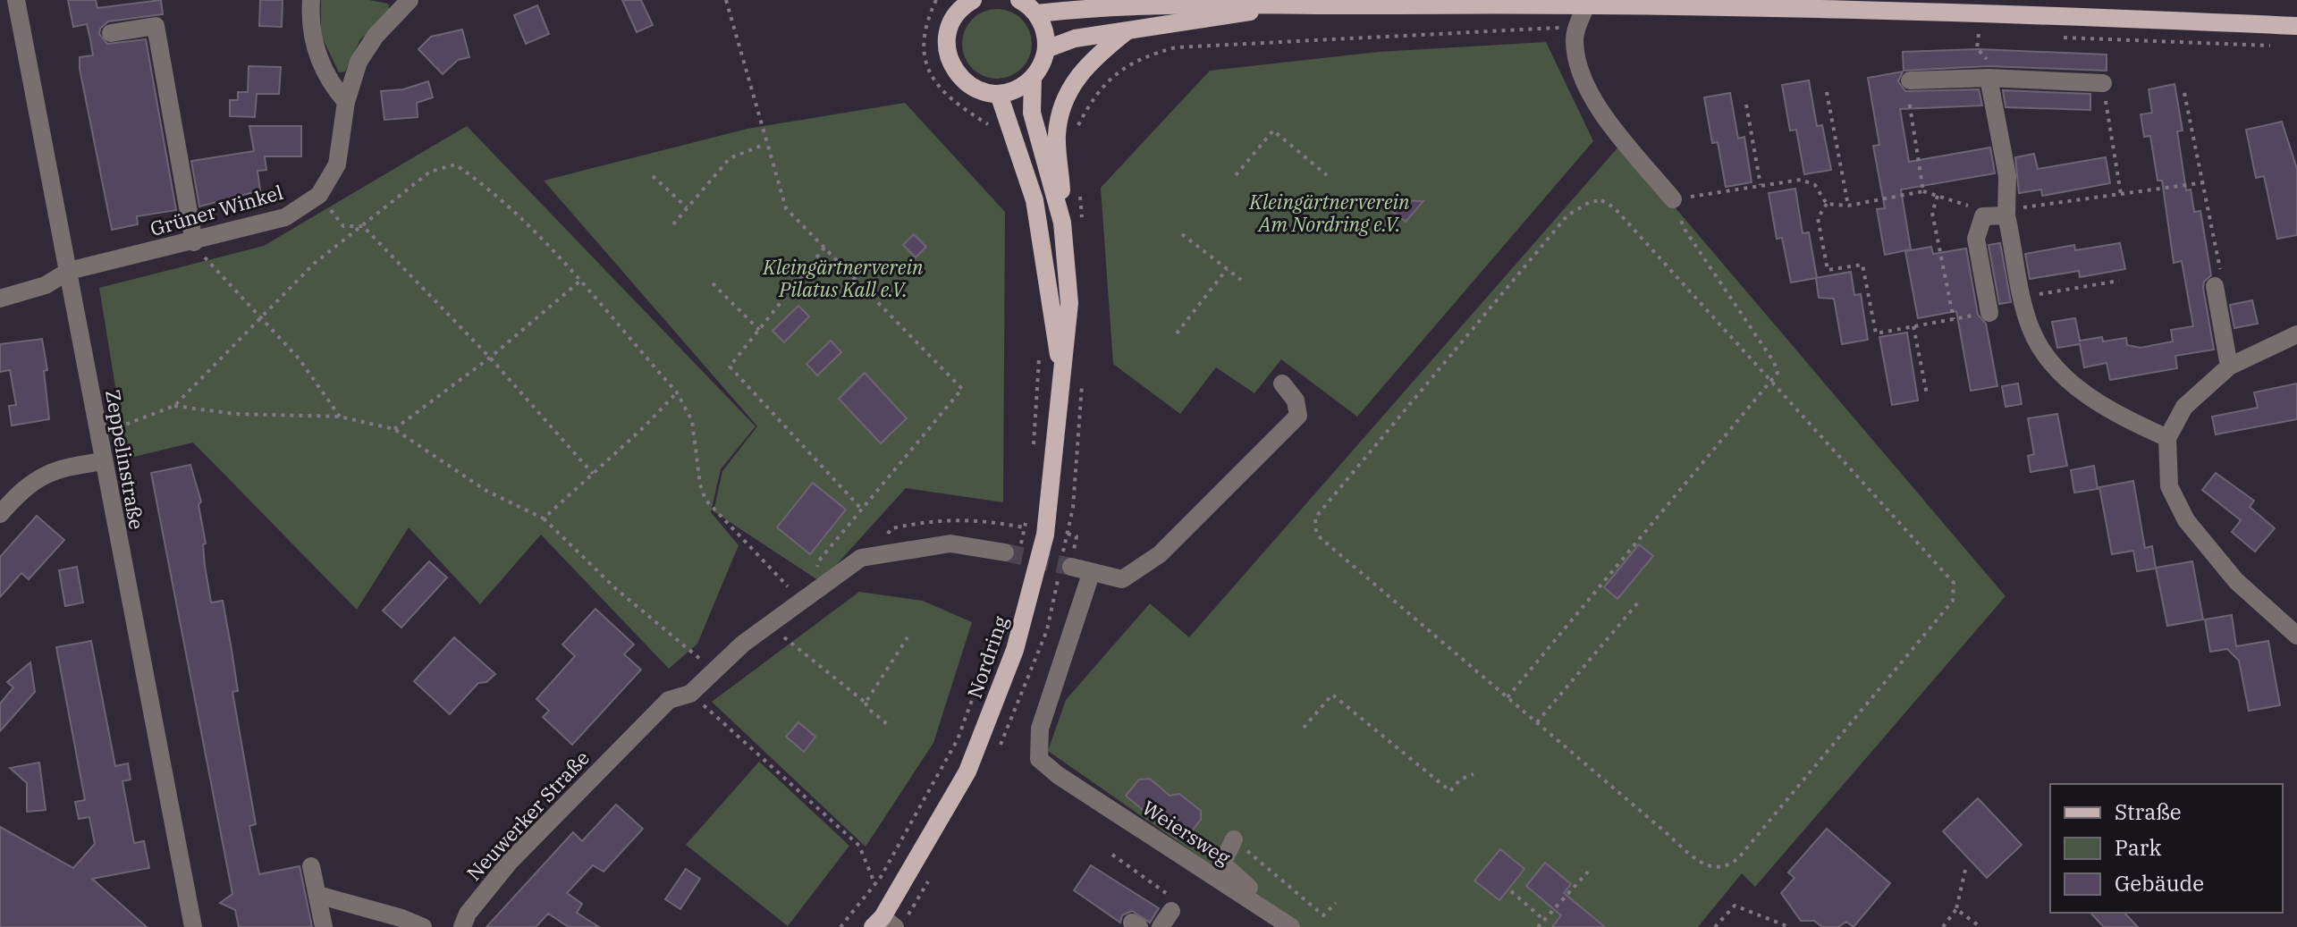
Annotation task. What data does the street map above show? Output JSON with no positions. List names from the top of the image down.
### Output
{
  "streets": {
    "main road": ["Nordring"],
    "street": [
      "Grüner Winkel",
      "Zeppelinstraße",
      "Neuwerker Straße",
      "Weiersweg"
    ]
  },
  "crossings": [
    ["Grüner Winkel", "Zeppelinstraße"]
  ],
  "parks": ["Kleingärtnerverein Am Nordring e.V.", "Kleingärtnerverein Pilatus Kall e.V."],
  "legend": ["Straße", "Park", "Gebäude"]
}
